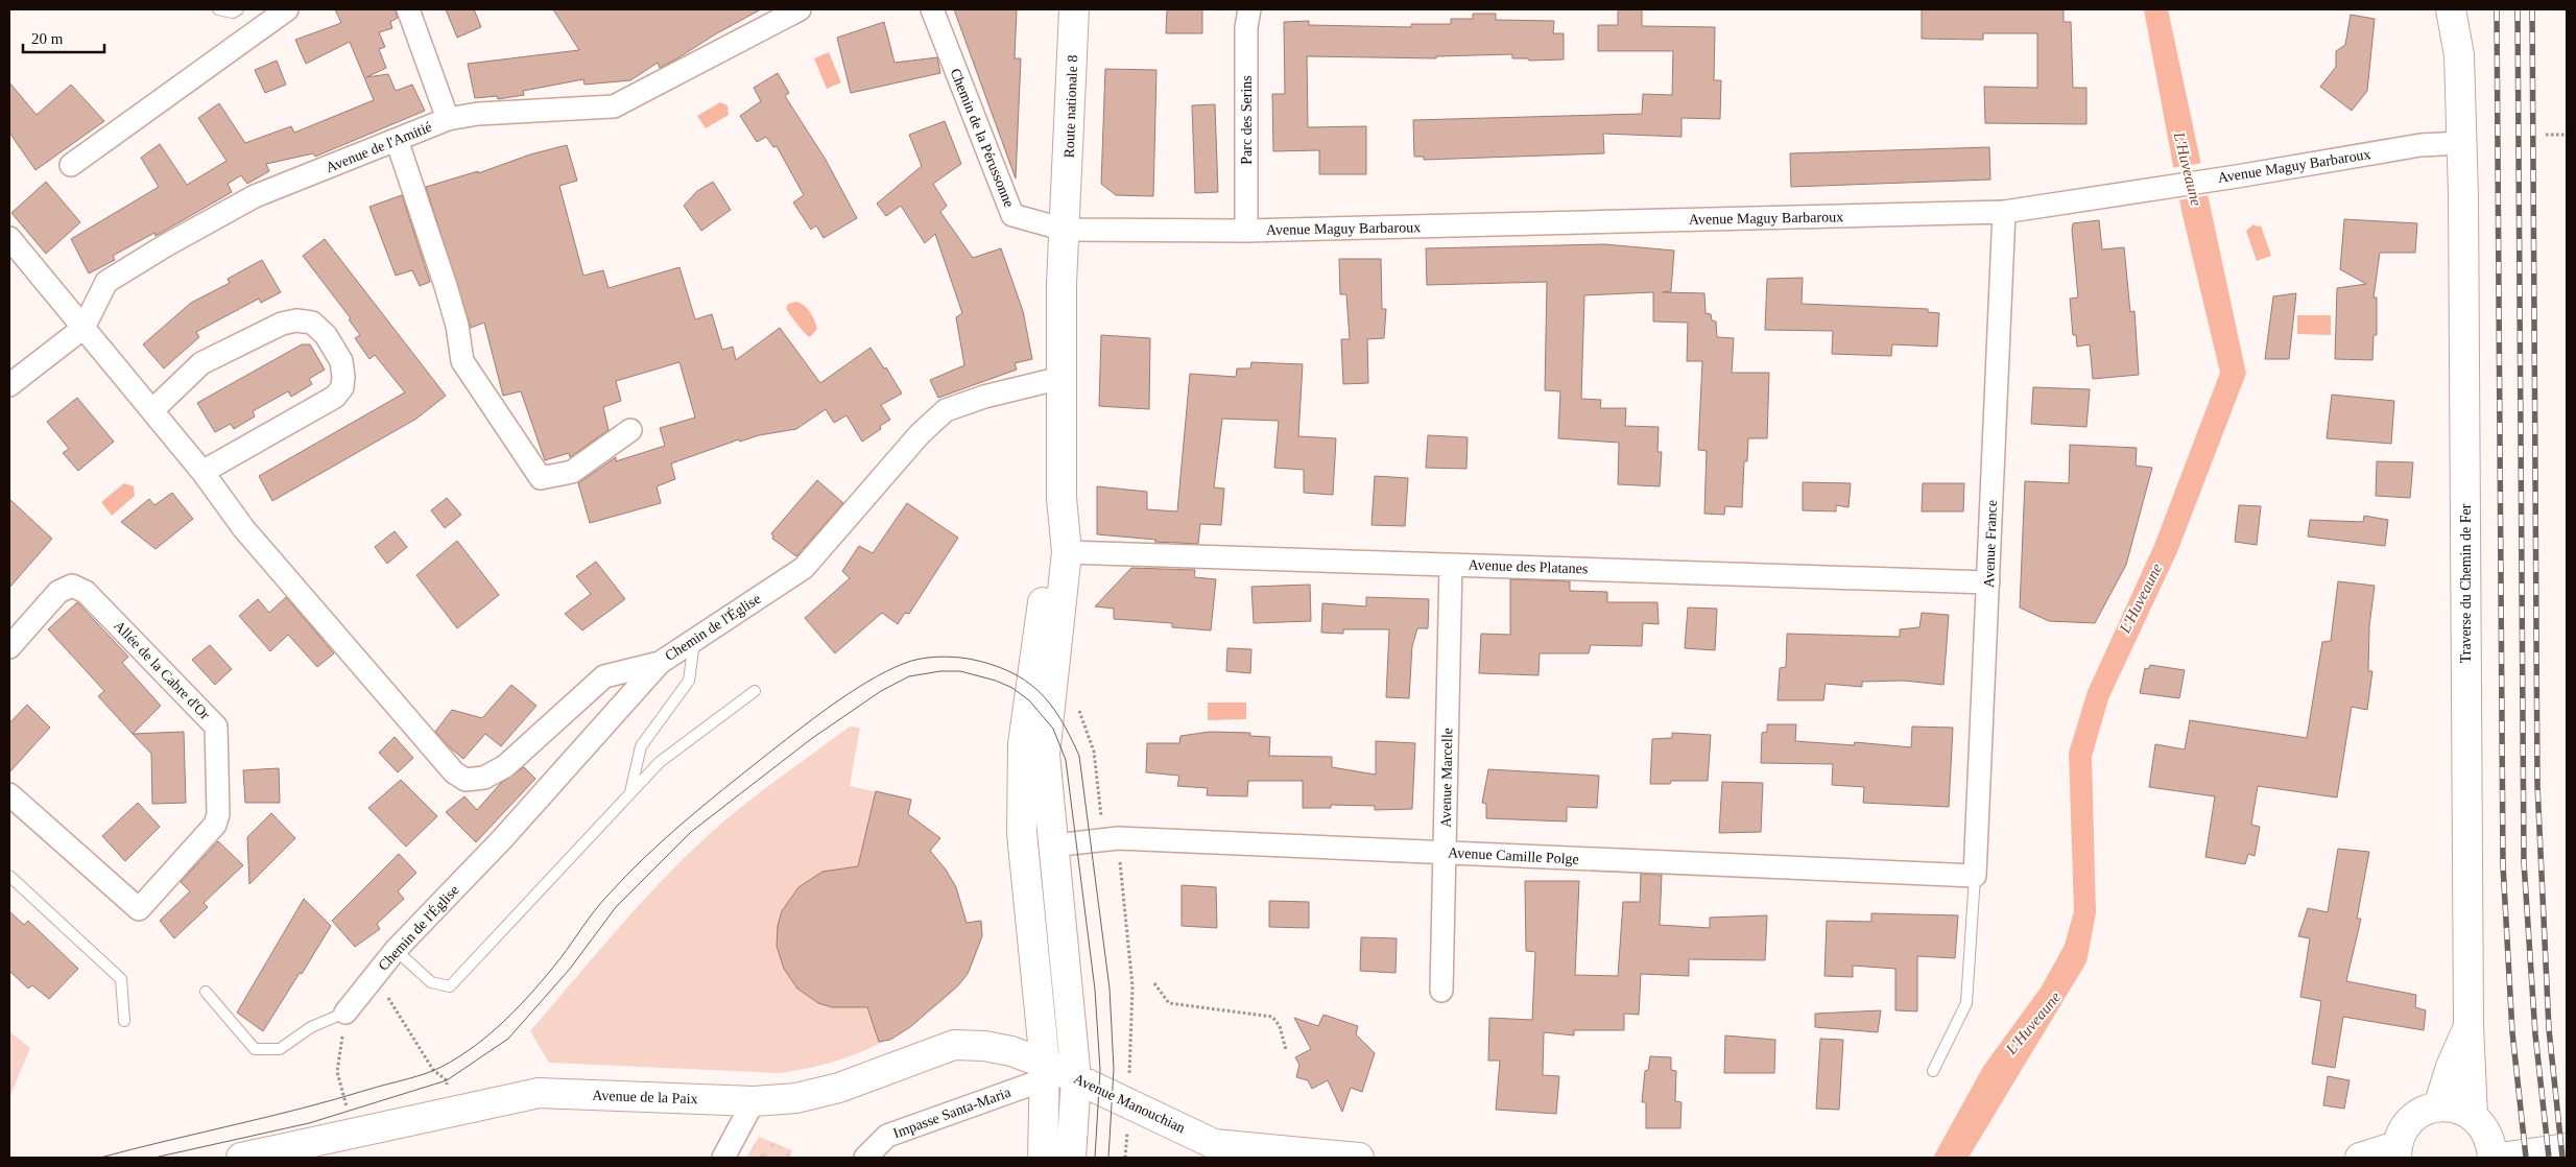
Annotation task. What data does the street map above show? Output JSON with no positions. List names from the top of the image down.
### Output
{
  "streets": {
    "main road": [
      "Route nationale 8",
      "Traverse du Chemin de Fer",
      "Avenue de la Paix",
      "Avenue Manouchian"
    ],
    "street": [
      "Parc des Serins",
      "Chemin de la Pérussonne",
      "Avenue de l'Amitié",
      "Avenue Maguy Barbaroux",
      "Avenue France",
      "Avenue des Platanes",
      "Chemin de l'Église",
      "Allée de la Cabre d'Or",
      "Avenue Marcelle",
      "Avenue Camille Polge",
      "Impasse Santa-Maria"
    ]
  },
  "crossings": [
    ["Route nationale 8", "Chemin de la Pérussonne"],
    ["Route nationale 8", "Avenue Maguy Barbaroux"],
    ["Route nationale 8", "Chemin de l'Église"],
    ["Parc des Serins", "Avenue Maguy Barbaroux"],
    ["Chemin de la Pérussonne", "Avenue Maguy Barbaroux"],
    ["Avenue Maguy Barbaroux", "Avenue France"],
    ["Avenue Maguy Barbaroux", "Traverse du Chemin de Fer"],
    ["Avenue France", "Avenue des Platanes"],
    ["Avenue France", "Avenue Camille Polge"],
    ["Avenue des Platanes", "Avenue Marcelle"],
    ["Avenue Marcelle", "Avenue Camille Polge"],
    ["Avenue de la Paix", "Avenue Manouchian"],
    ["Avenue de la Paix", "Impasse Santa-Maria"],
    ["Avenue Manouchian", "Impasse Santa-Maria"]
  ],
  "water": ["L'Huveaune"],
  "scale_bar": "20 m"
}
